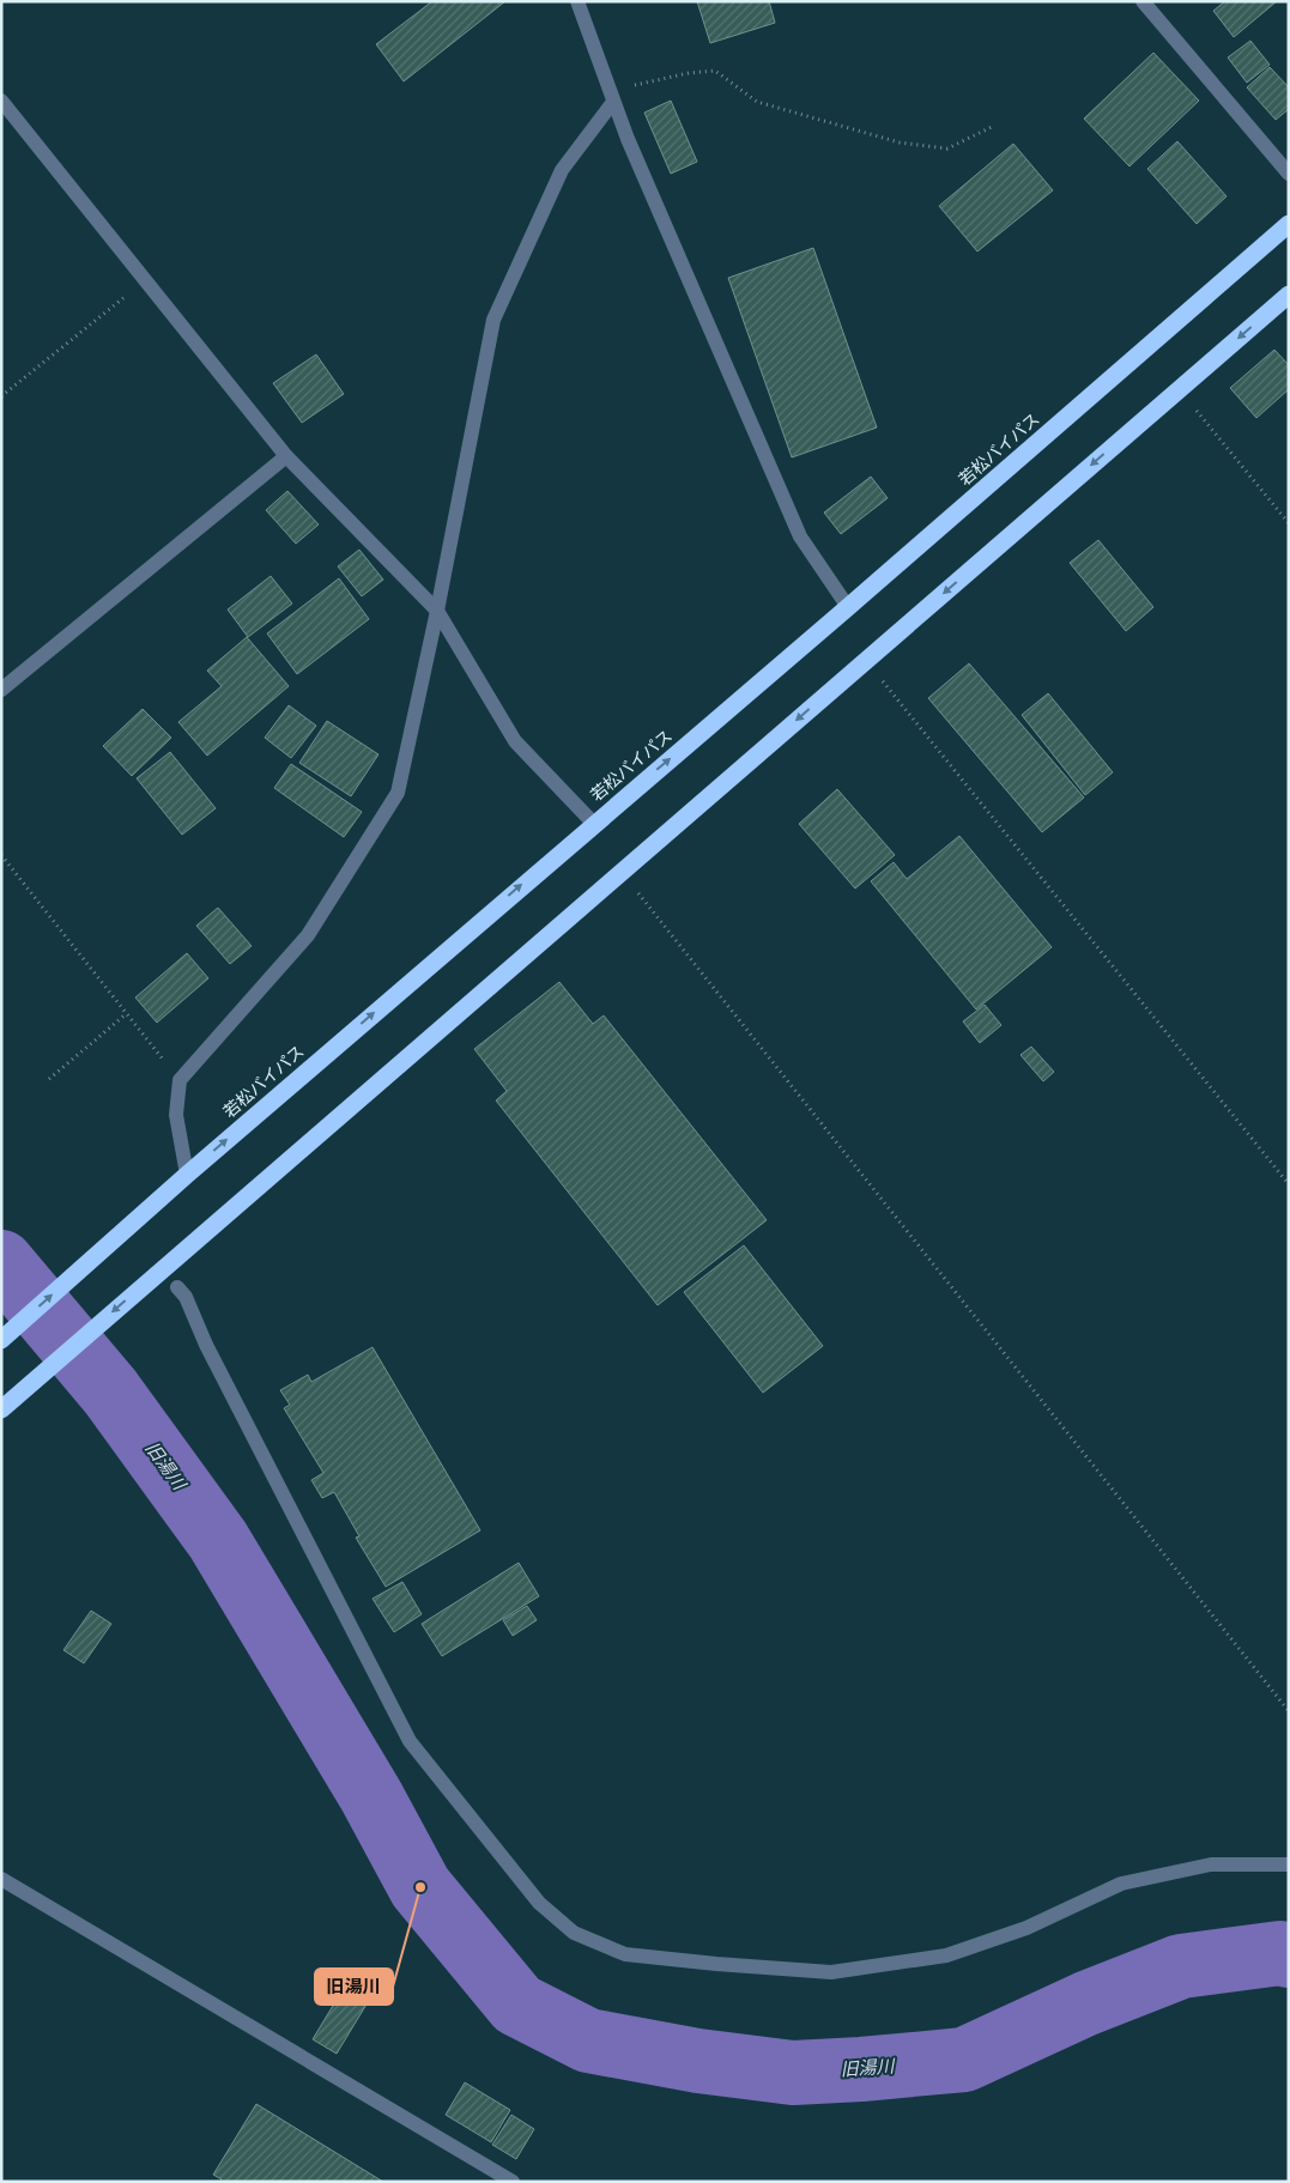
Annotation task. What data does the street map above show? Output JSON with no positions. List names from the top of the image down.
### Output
{
  "streets": {
    "highway": ["若松バイパス"]
  },
  "water": ["旧湯川"],
  "places": ["旧湯川"]
}
